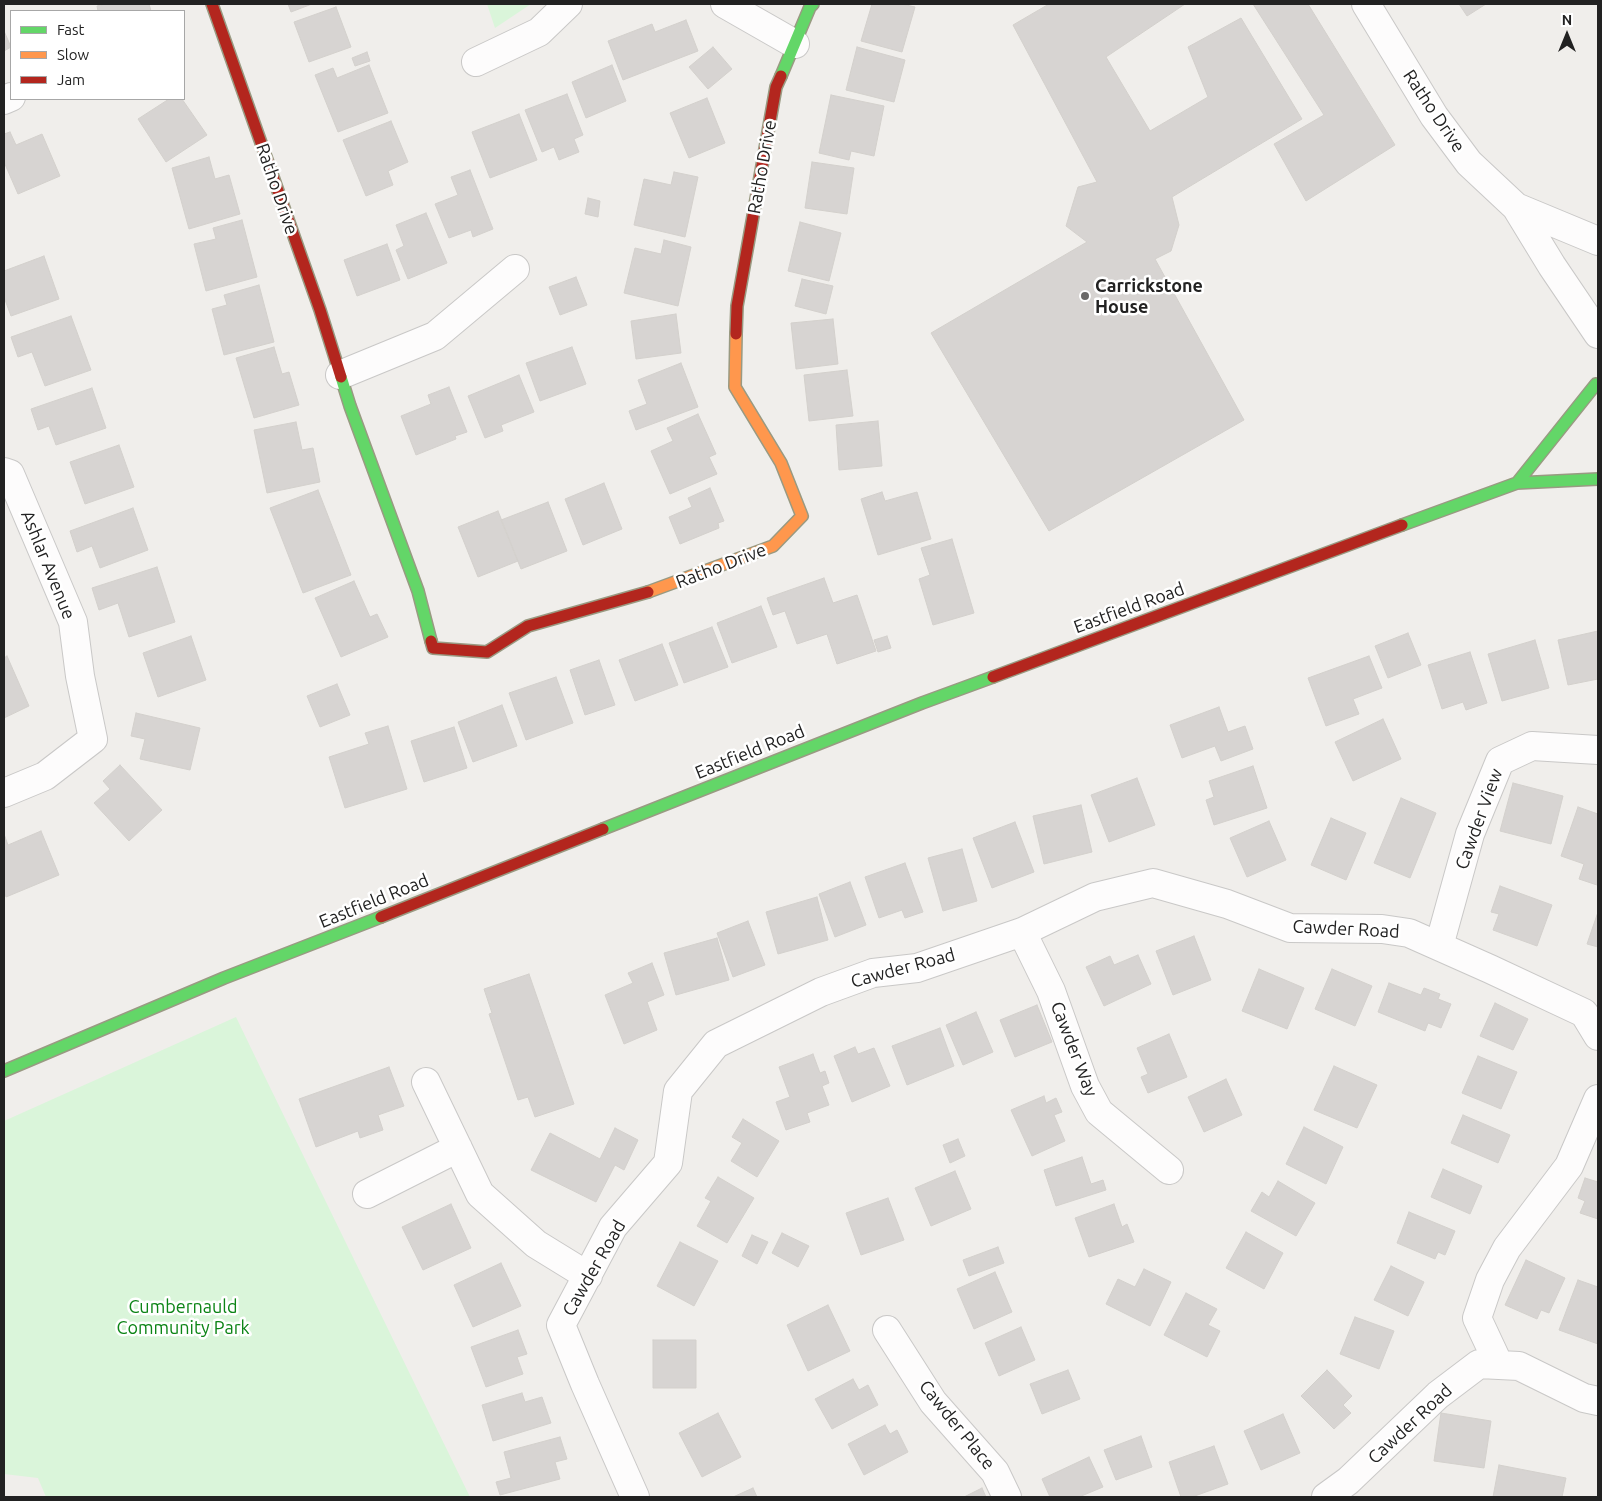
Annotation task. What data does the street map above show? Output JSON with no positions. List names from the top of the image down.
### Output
{
  "streets": {
    "street": [
      "Ratho Drive",
      "Ashlar Avenue",
      "Eastfield Road",
      "Cawder View",
      "Cawder Road",
      "Cawder Way",
      "Cawder Place"
    ]
  },
  "crossings": [
    ["Cawder View", "Cawder Road"],
    ["Cawder Road", "Cawder Way"]
  ],
  "parks": ["Cumbernauld Community Park"],
  "places": ["Carrickstone House"],
  "legend": ["Fast", "Slow", "Jam"],
  "north": "top"
}
